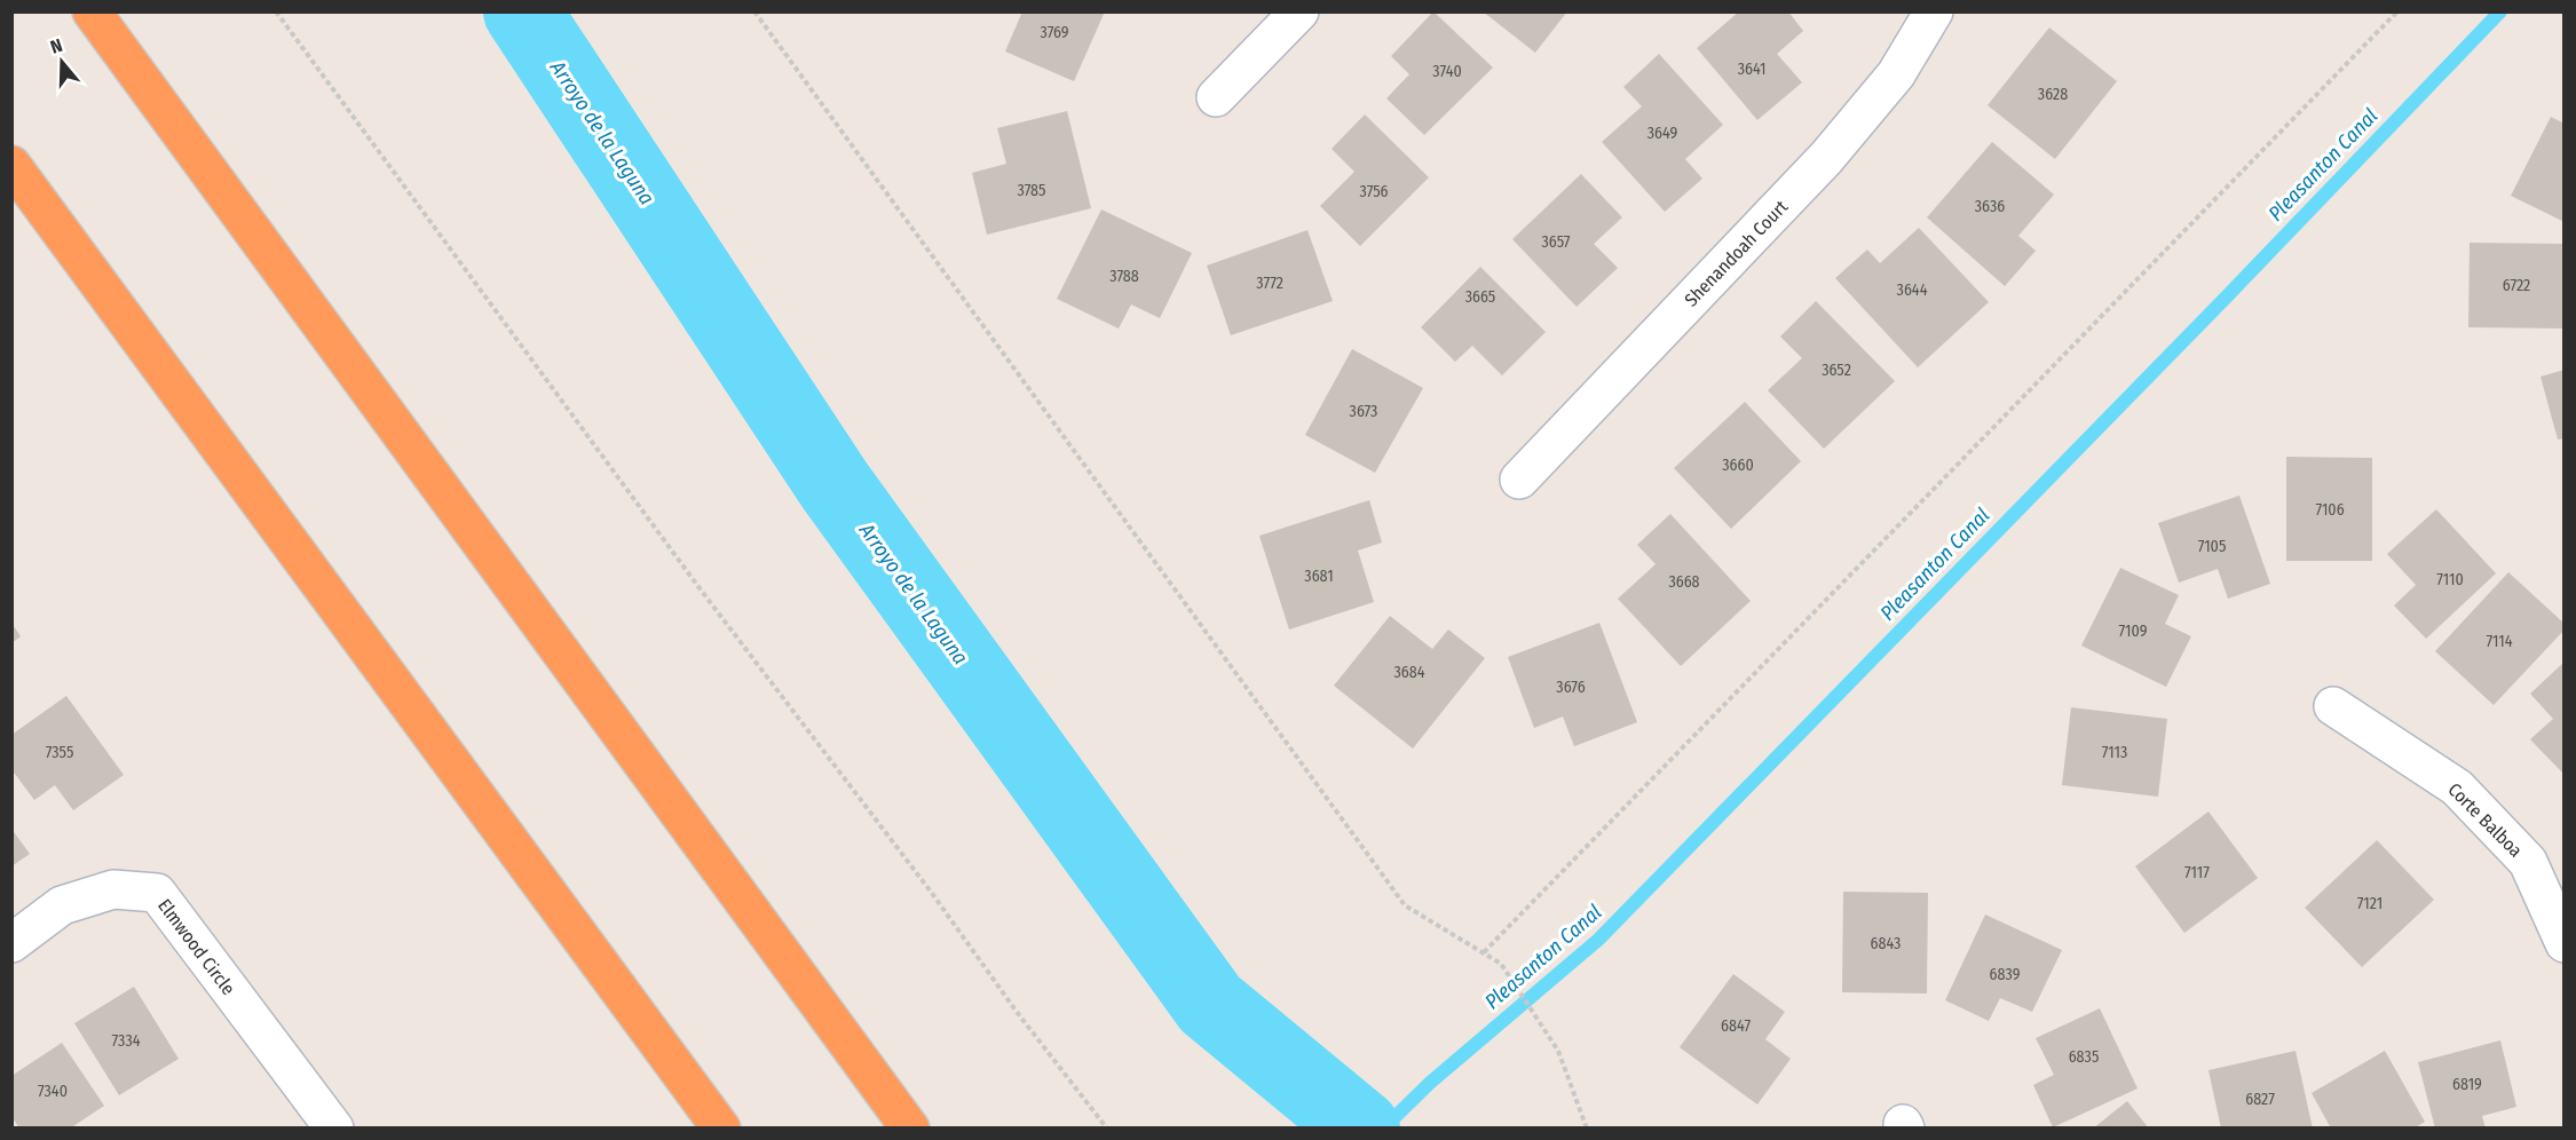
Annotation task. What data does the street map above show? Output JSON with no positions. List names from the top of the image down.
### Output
{
  "streets": {
    "street": ["Shenandoah Court", "Corte Balboa", "Elmwood Circle"]
  },
  "water": ["Arroyo de la Laguna", "Pleasanton Canal"],
  "house_numbers": [
    "3769",
    "3641",
    "3740",
    "3628",
    "3649",
    "3785",
    "3756",
    "3636",
    "3657",
    "3788",
    "3772",
    "6722",
    "3644",
    "3665",
    "3652",
    "3673",
    "3660",
    "7106",
    "7105",
    "3681",
    "7110",
    "3668",
    "7109",
    "7114",
    "3684",
    "3676",
    "7355",
    "7113",
    "7117",
    "7121",
    "6843",
    "6839",
    "6847",
    "7334",
    "6835",
    "6819",
    "7340",
    "6827"
  ],
  "north": "top"
}
